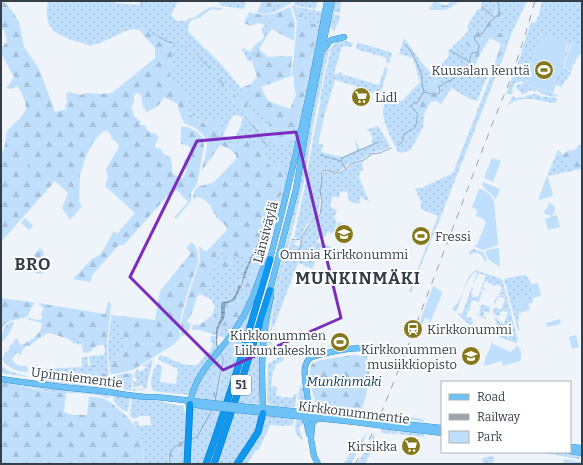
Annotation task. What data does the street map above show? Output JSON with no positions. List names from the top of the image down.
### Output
{
  "streets": {
    "highway": ["Länsiväylä", "51"],
    "main road": ["Upinniementie", "Kirkkonummentie"]
  },
  "crossings": [
    ["Upinniementie", "Kirkkonummentie"]
  ],
  "districts": ["BRO", "MUNKINMÄKI"],
  "parks": ["Munkinmäki"],
  "places": {
    "sports": ["Kuusalan kenttä", "Fressi", "Kirkkonummen Liikuntakeskus"],
    "supermarket": ["Lidl", "Kirsikka"],
    "school or university": ["Omnia Kirkkonummi", "Kirkkonummen musiikkiopisto"],
    "station": ["Kirkkonummi"]
  },
  "legend": ["Road", "Railway", "Park"]
}
